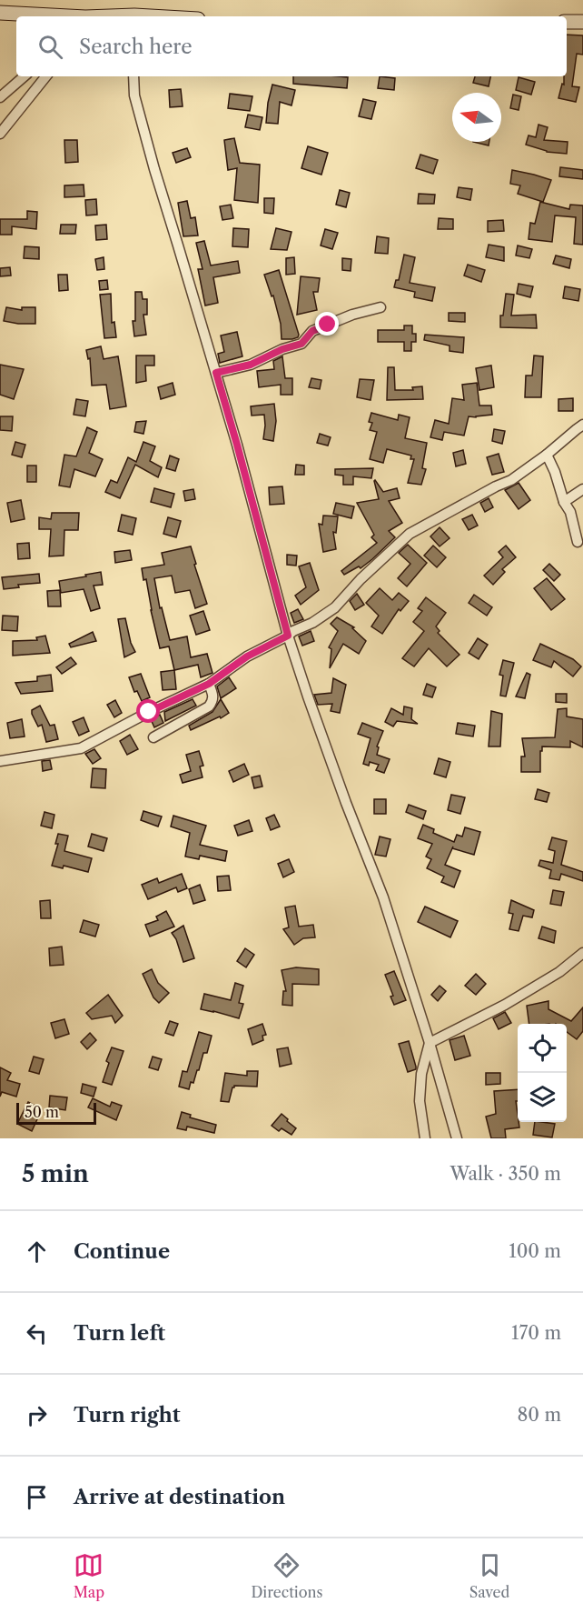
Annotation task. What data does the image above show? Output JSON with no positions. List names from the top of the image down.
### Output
{
  "scale_bar": "50 m",
  "north": "left",
  "page": {
    "search": "Search here",
    "scale": "50 m",
    "heading": ["5 min", "Walk · 350 m"],
    "list": [
      ["Continue", "100 m"],
      ["Turn left", "170 m"],
      ["Turn right", "80 m"],
      "Arrive at destination"
    ],
    "nav": ["Map", "Directions", "Saved"]
  }
}
